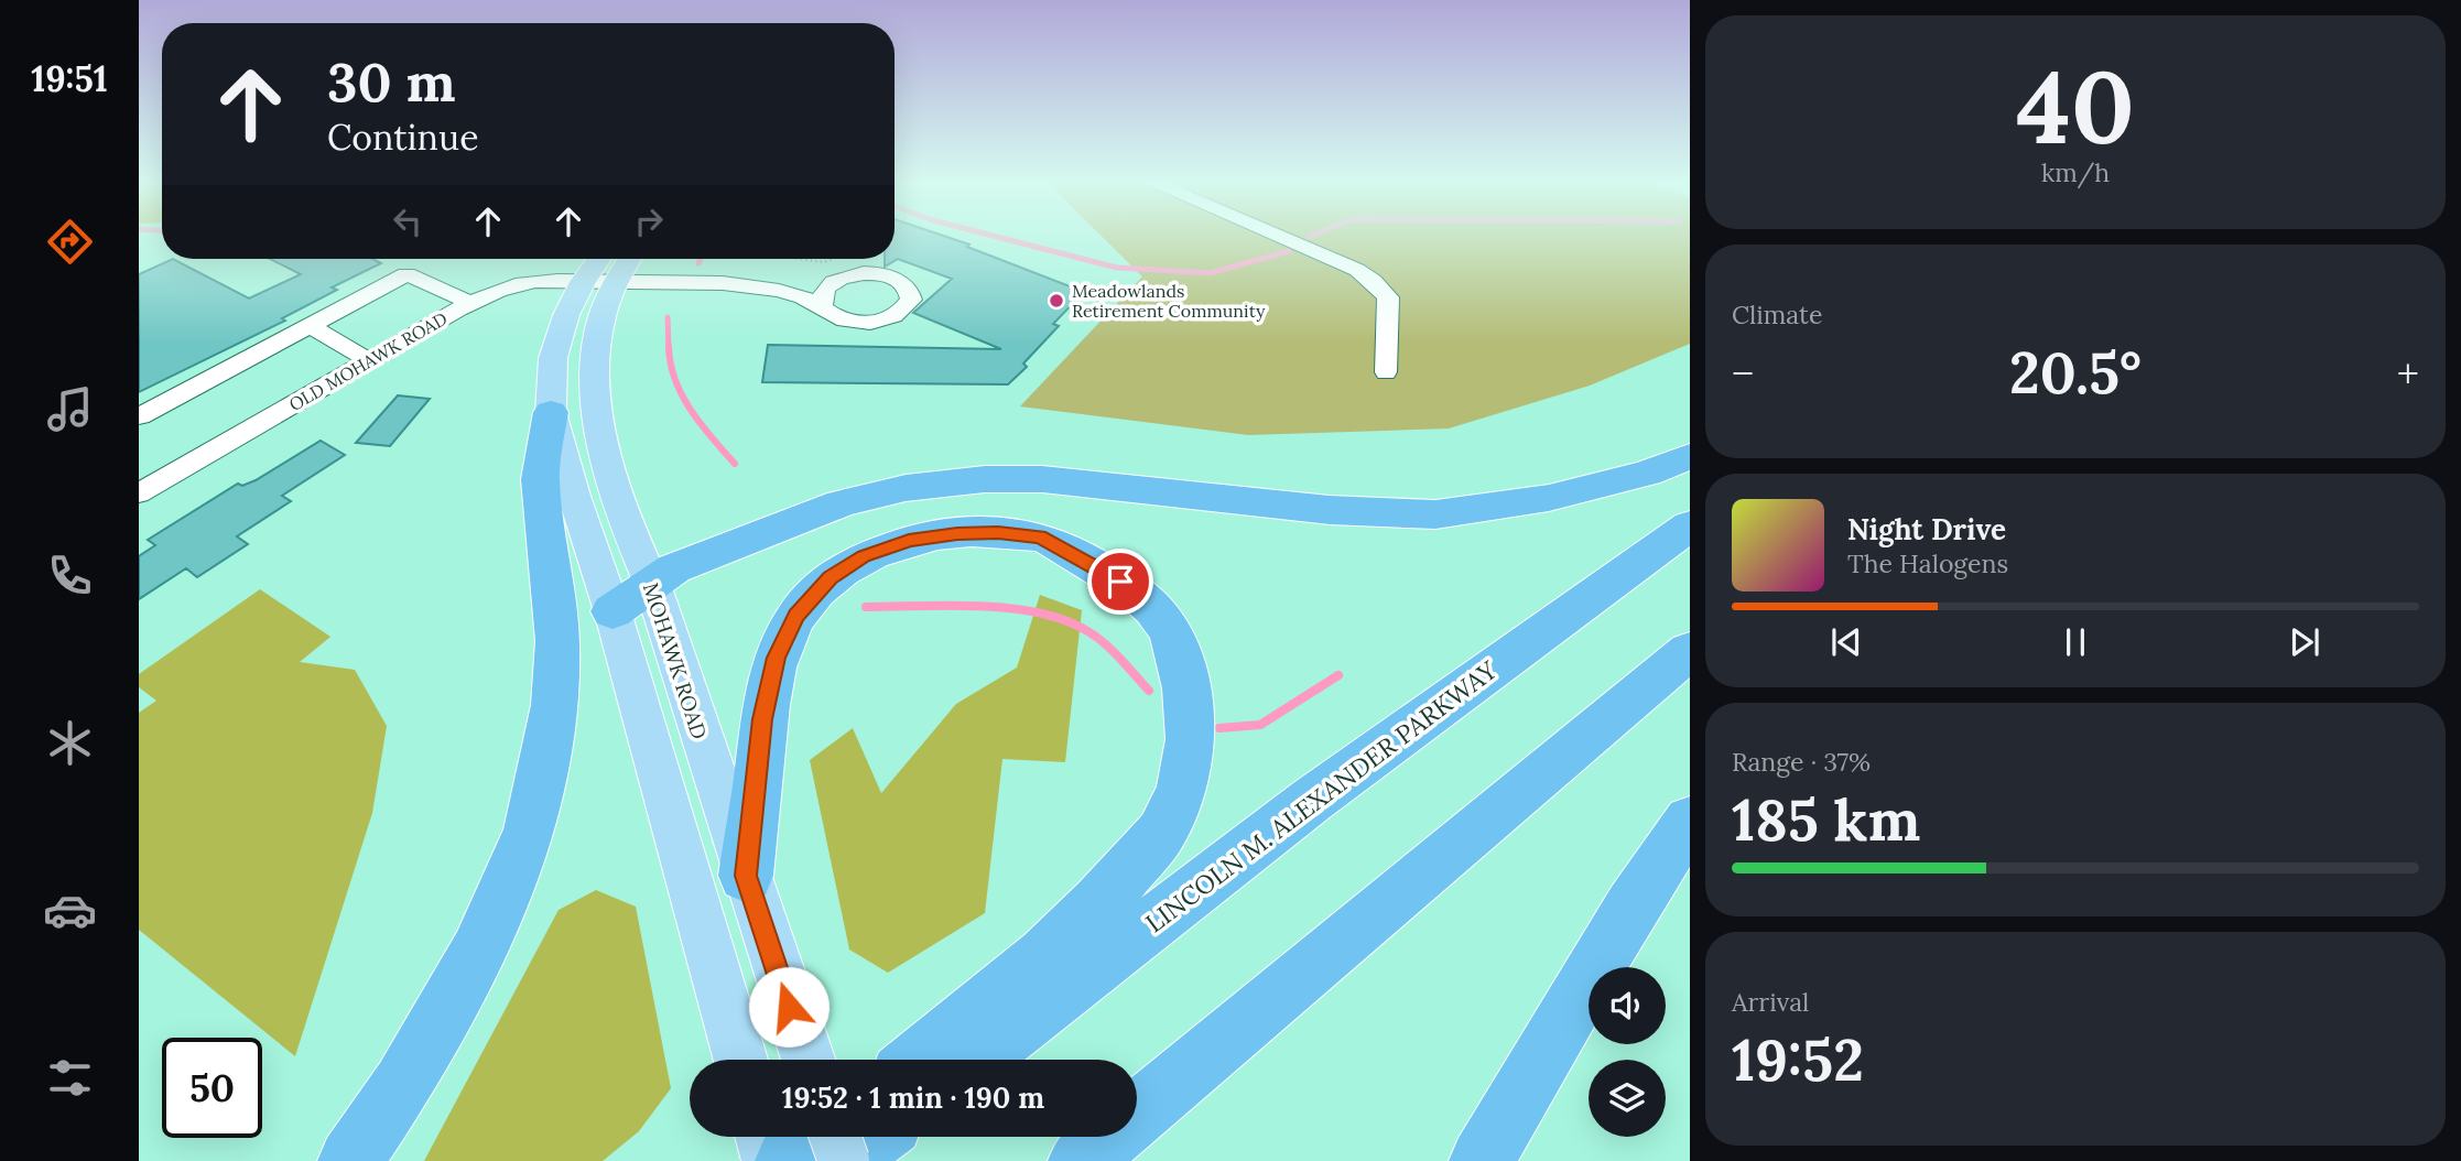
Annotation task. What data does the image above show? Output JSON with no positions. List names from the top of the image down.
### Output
{
  "streets": {
    "highway": ["LINCOLN M. ALEXANDER PARKWAY"],
    "main road": ["MOHAWK ROAD"],
    "street": ["OLD MOHAWK ROAD"]
  },
  "crossings": [
    ["OLD MOHAWK ROAD", "MOHAWK ROAD"]
  ],
  "places": ["Meadowlands Retirement Community"],
  "page": {
    "tabs": "19:51",
    "tile": [
      ["40", "km/h"],
      "Climate",
      ["Range · 37%", "185 km"],
      ["Arrival", "19:52"]
    ],
    "turn": ["30 m", "Continue"],
    "heat": ["−", "20.5°", "+"],
    "song": ["Night Drive", "The Halogens"],
    "limit": "50",
    "trip": "19:52 · 1 min · 190 m"
  }
}
